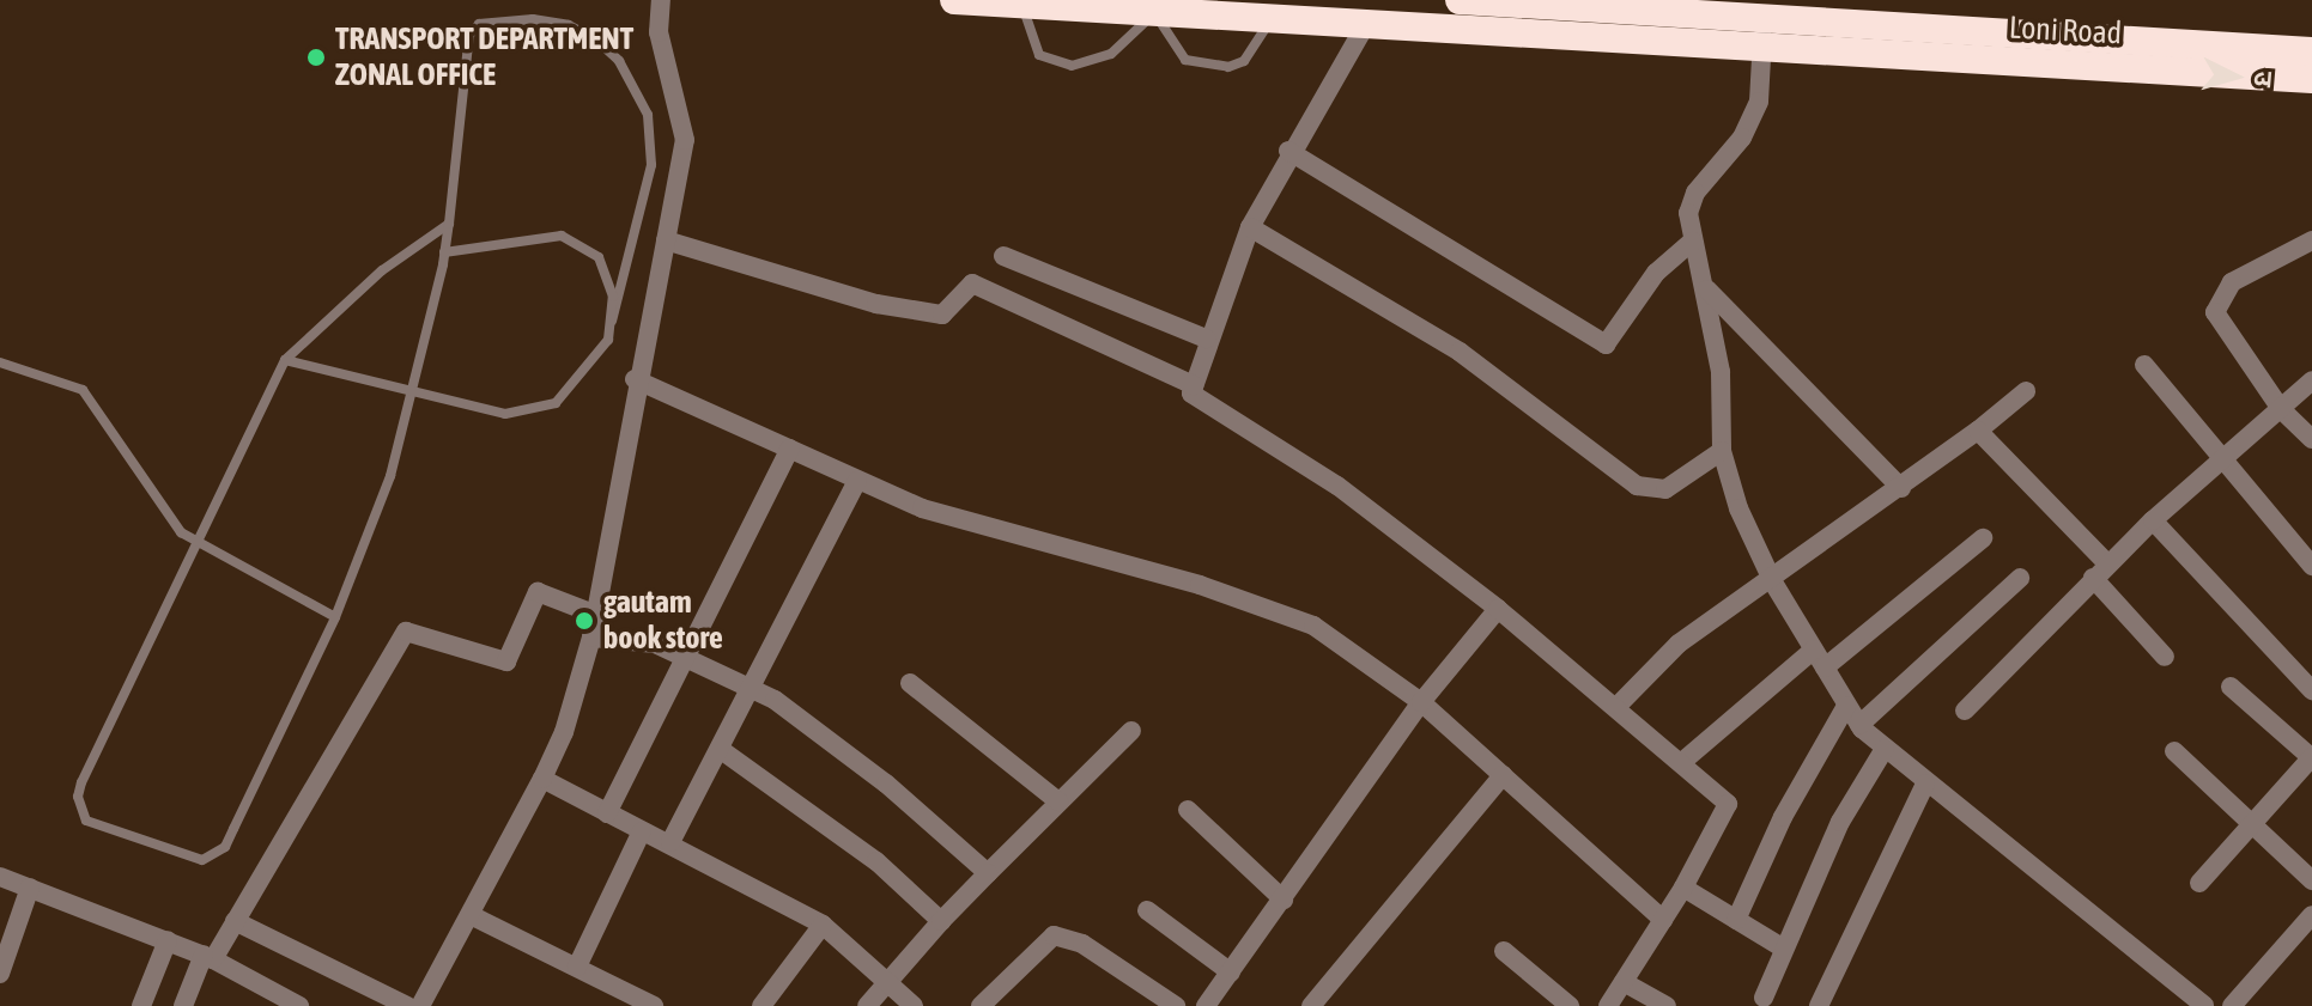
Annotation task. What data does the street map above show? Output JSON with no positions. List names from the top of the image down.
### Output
{
  "streets": {
    "highway": ["Loni Road"]
  },
  "places": ["TRANSPORT DEPARTMENT ZONAL OFFICE", "gautam book store"],
  "north": "right"
}
